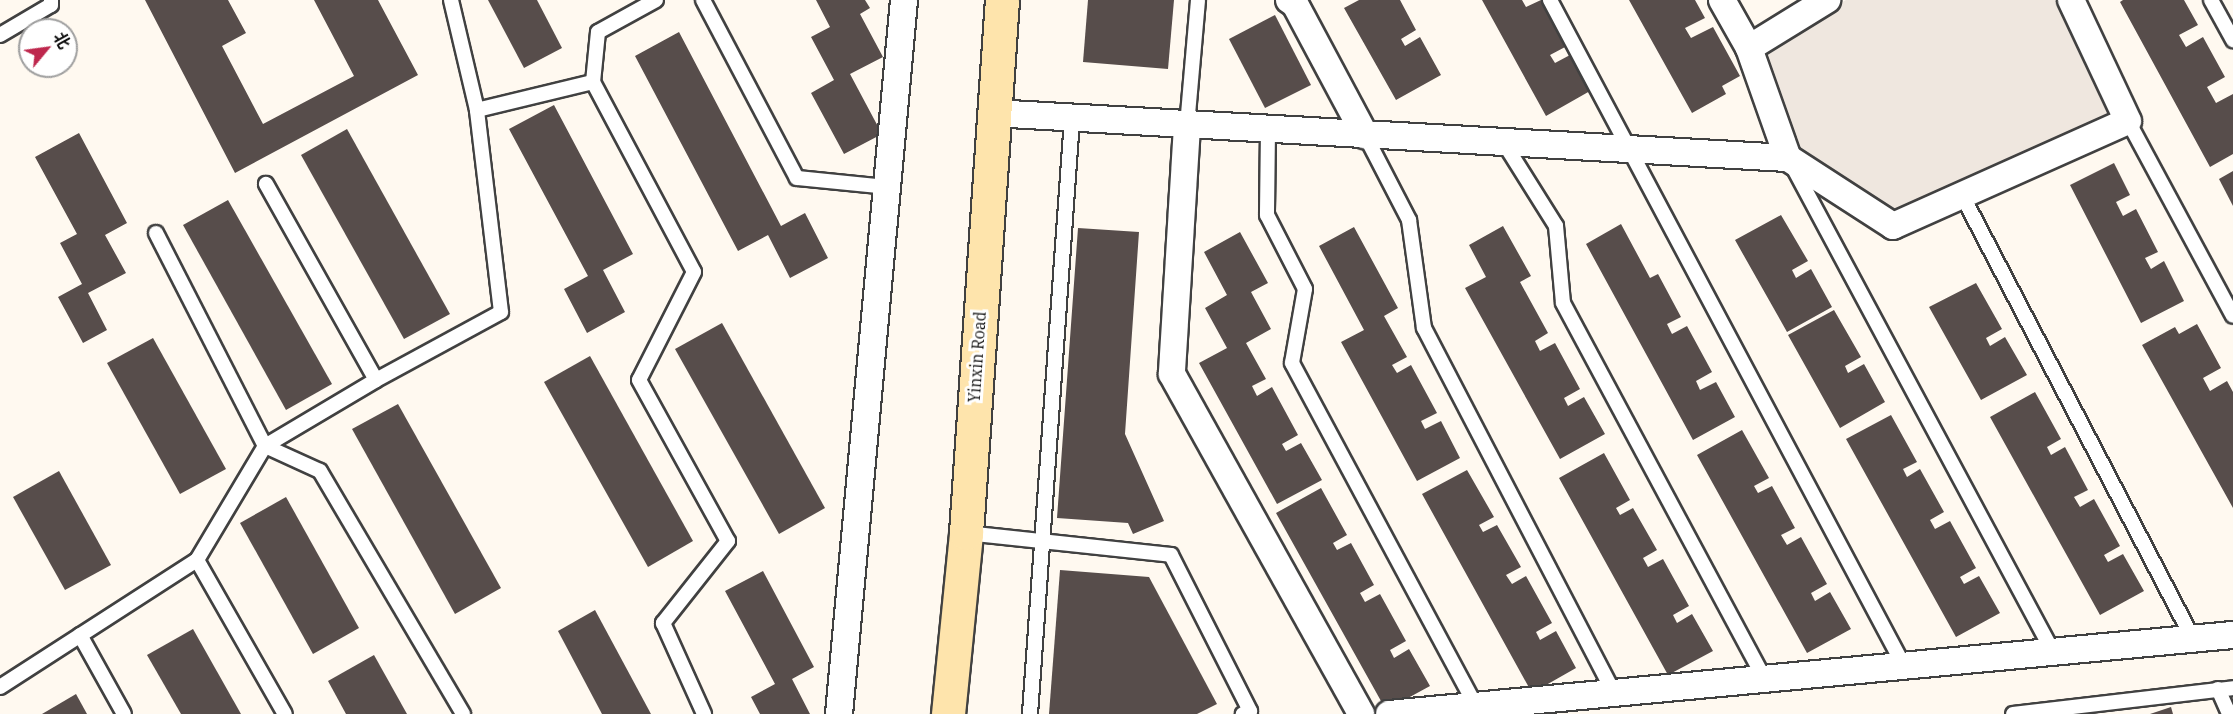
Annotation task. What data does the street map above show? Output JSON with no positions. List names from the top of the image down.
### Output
{
  "streets": {
    "street": ["Yinxin Road"]
  },
  "north": "top right"
}
